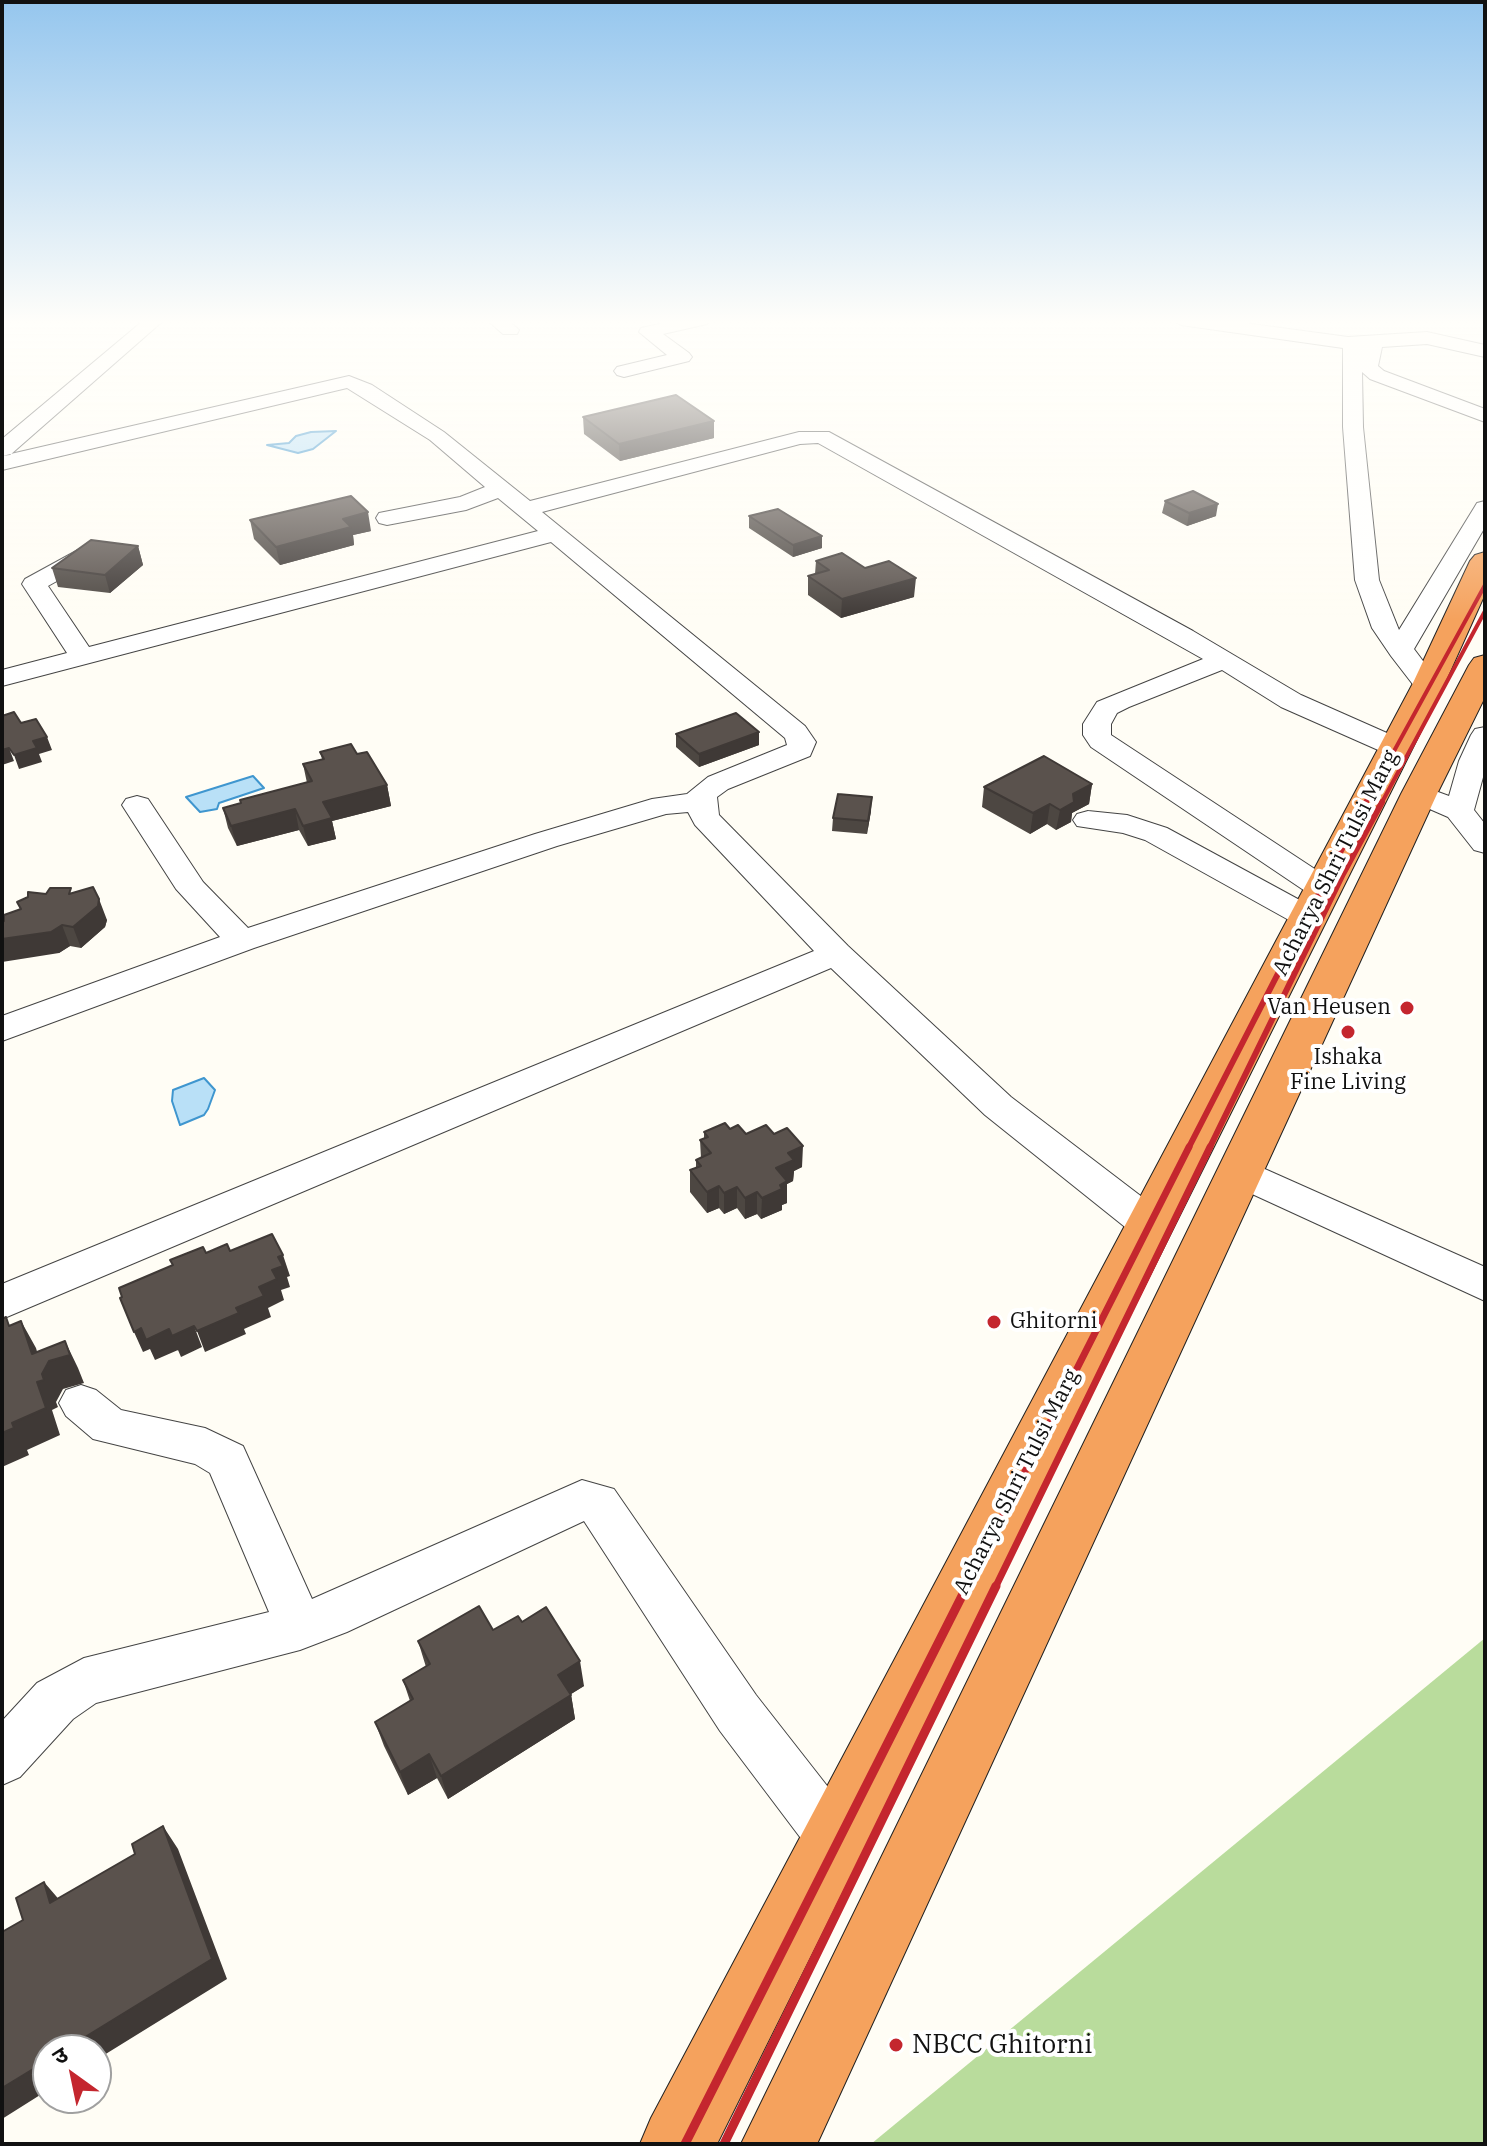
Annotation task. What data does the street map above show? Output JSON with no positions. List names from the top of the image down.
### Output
{
  "streets": {
    "highway": ["Acharya Shri Tulsi Marg"]
  },
  "places": [
    "Van Heusen",
    "Ishaka Fine Living",
    "Ghitorni",
    "NBCC Ghitorni"
  ],
  "north": "top left"
}
